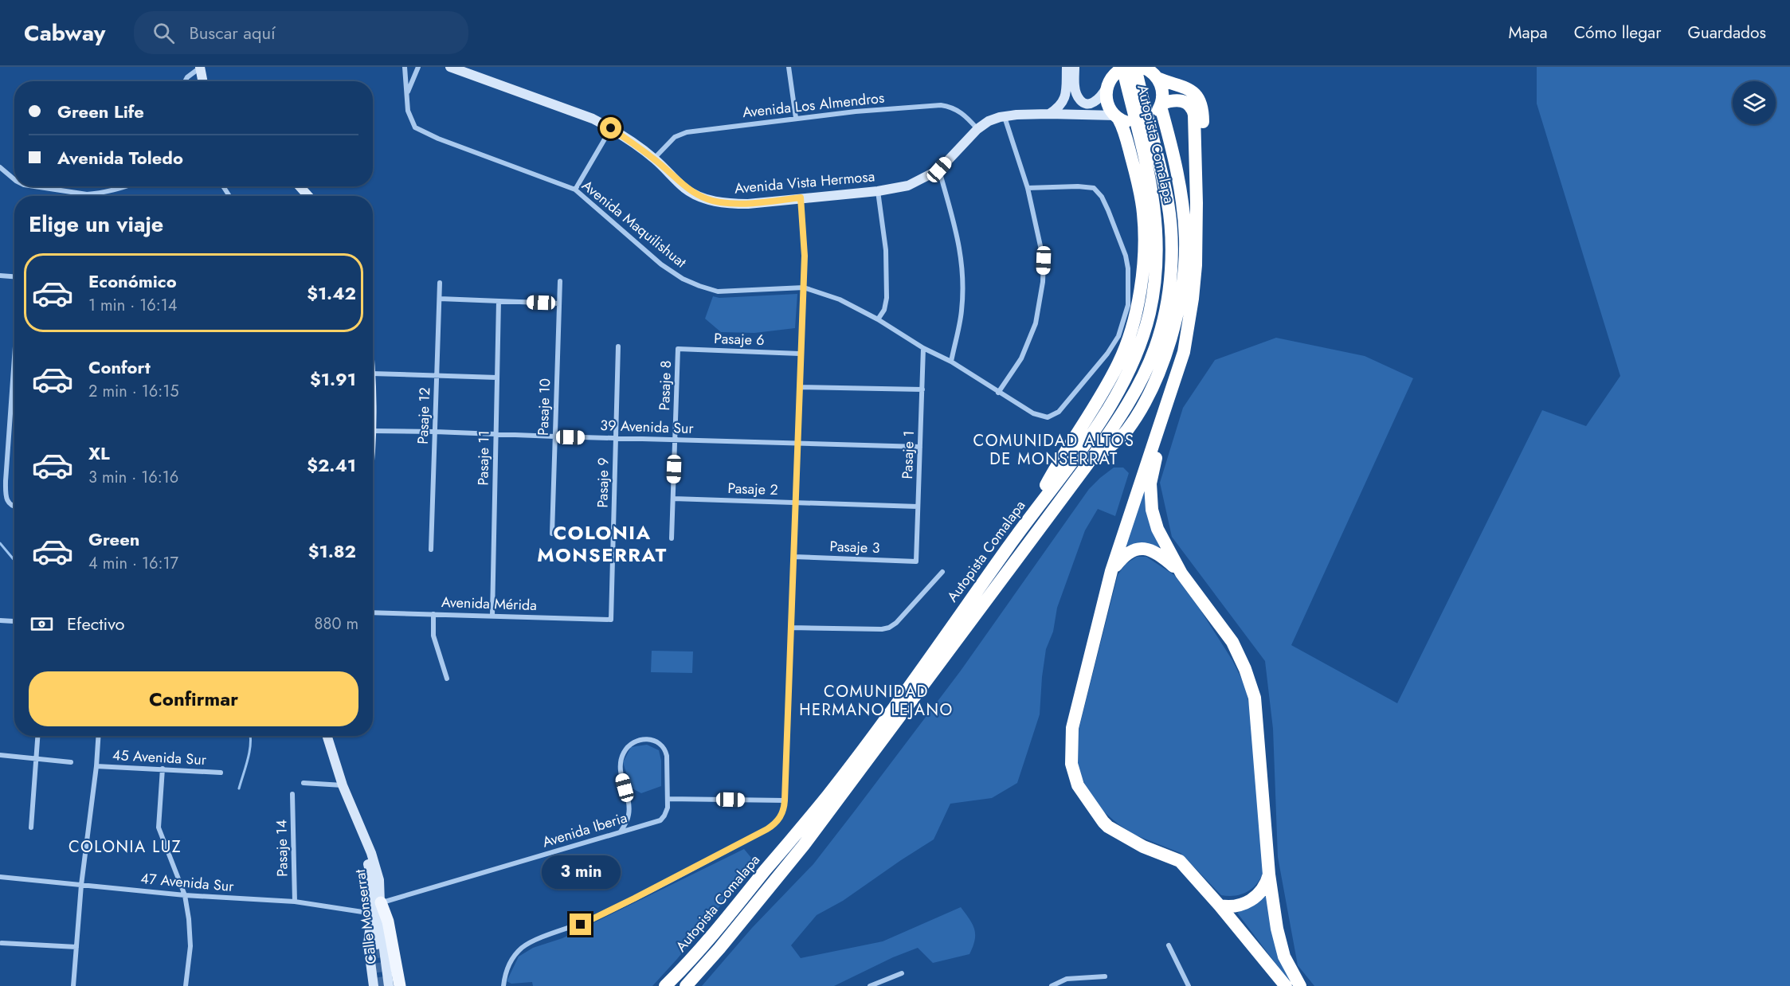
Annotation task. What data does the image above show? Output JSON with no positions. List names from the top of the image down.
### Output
{
  "streets": {
    "highway": ["Autopista Comalapa"],
    "street": [
      "Avenida Los Almendros",
      "Avenida Vista Hermosa",
      "Avenida Maquilishuat",
      "Pasaje 6",
      "Pasaje 8",
      "Pasaje 10",
      "Pasaje 12",
      "39 Avenida Sur",
      "Pasaje 1",
      "Pasaje 11",
      "Pasaje 9",
      "Pasaje 2",
      "Pasaje 3",
      "Avenida Mérida",
      "45 Avenida Sur",
      "Avenida Iberia",
      "Pasaje 14",
      "47 Avenida Sur",
      "Calle Monserrat"
    ]
  },
  "crossings": [
    ["Avenida Los Almendros", "Avenida Vista Hermosa"],
    ["Avenida Maquilishuat", "Pasaje 1"],
    ["Pasaje 6", "Pasaje 8"],
    ["Pasaje 8", "39 Avenida Sur"],
    ["Pasaje 8", "Pasaje 2"],
    ["Pasaje 10", "39 Avenida Sur"],
    ["Pasaje 12", "39 Avenida Sur"],
    ["39 Avenida Sur", "Pasaje 1"],
    ["39 Avenida Sur", "Pasaje 11"],
    ["39 Avenida Sur", "Pasaje 9"],
    ["Pasaje 1", "Pasaje 2"],
    ["Pasaje 1", "Pasaje 3"],
    ["Pasaje 11", "Avenida Mérida"],
    ["Pasaje 9", "Avenida Mérida"],
    ["Avenida Iberia", "Calle Monserrat"],
    ["Pasaje 14", "47 Avenida Sur"],
    ["47 Avenida Sur", "Calle Monserrat"]
  ],
  "districts": [
    "COMUNIDAD ALTOS DE MONSERRAT",
    "COLONIA MONSERRAT",
    "COMUNIDAD HERMANO LEJANO",
    "COLONIA LUZ"
  ],
  "page": {
    "header": "Cabway",
    "search": "Buscar aquí",
    "nav": ["Mapa", "Cómo llegar", "Guardados"],
    "banner": ["Green Life", "Avenida Toledo"],
    "heading": "Elige un viaje",
    "list": [
      {
        "name": "Económico",
        "note": "1 min · 16:14",
        "value": "$1.42"
      },
      {
        "name": "Confort",
        "note": "2 min · 16:15",
        "value": "$1.91"
      },
      {
        "name": "XL",
        "note": "3 min · 16:16",
        "value": "$2.41"
      },
      {
        "name": "Green",
        "note": "4 min · 16:17",
        "value": "$1.82"
      }
    ],
    "pay": ["Efectivo", "880 m"],
    "buttons": "Confirmar",
    "bubble": "3 min"
  }
}
